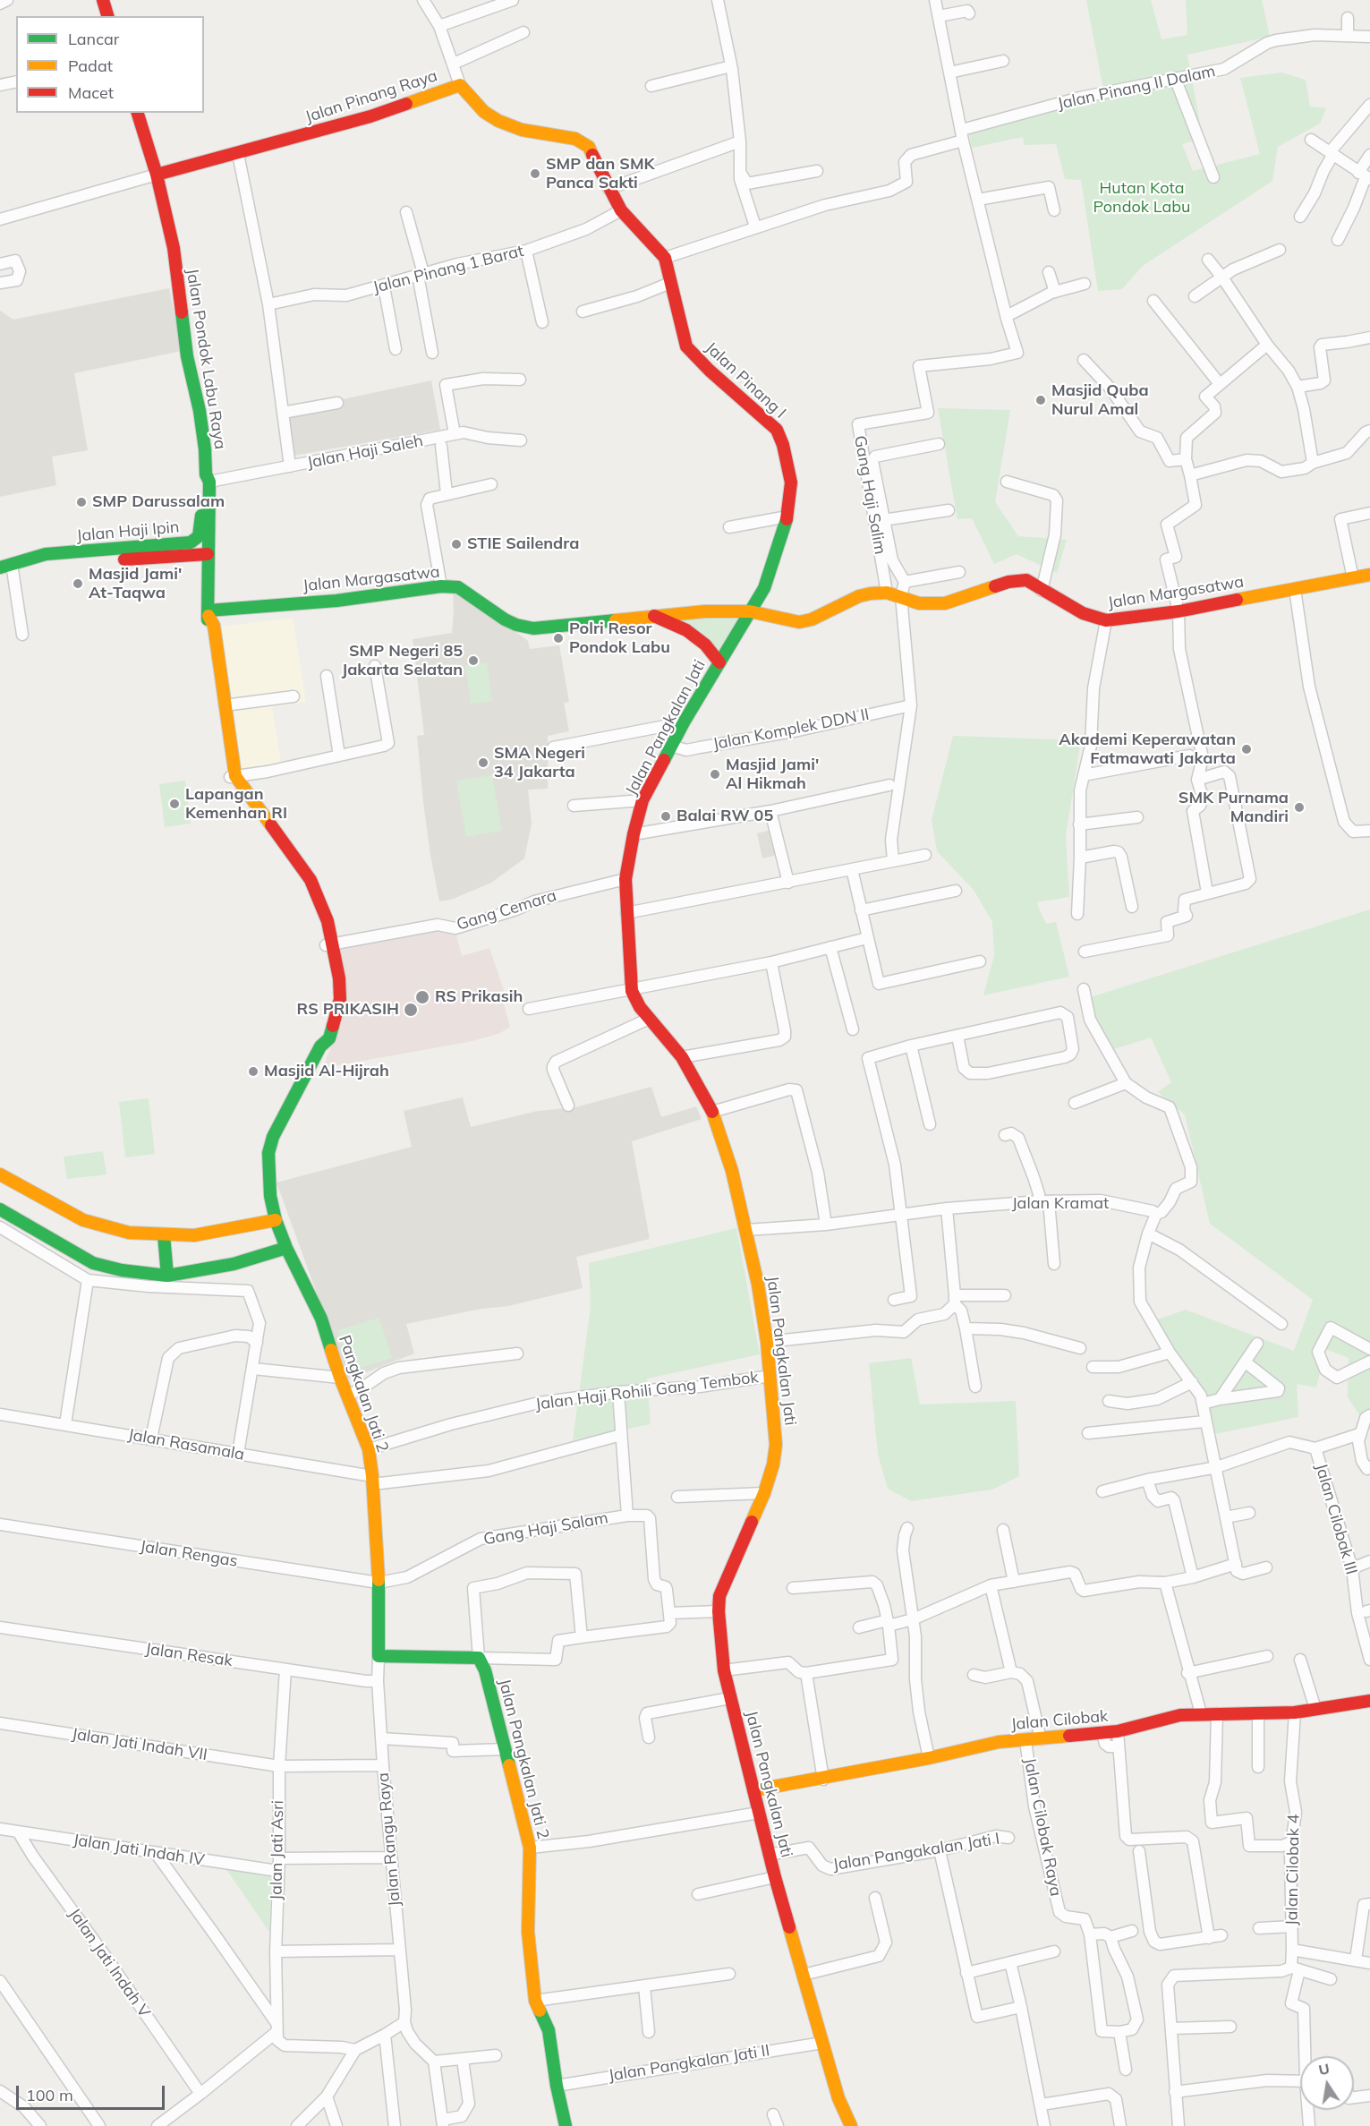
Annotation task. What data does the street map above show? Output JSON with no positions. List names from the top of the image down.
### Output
{
  "streets": {
    "main road": [
      "Jalan Pinang Raya",
      "Jalan Pondok Labu Raya",
      "Jalan Pinang I",
      "Jalan Haji Ipin",
      "Jalan Margasatwa",
      "Jalan Pangkalan Jati",
      "Pangkalan Jati 2",
      "Jalan Cilobak",
      "Jalan Pangkalan Jati 2"
    ],
    "street": [
      "Jalan Pinang II Dalam",
      "Jalan Pinang 1 Barat",
      "Jalan Haji Saleh",
      "Gang Haji Salim",
      "Jalan Komplek DDN II",
      "Gang Cemara",
      "Jalan Kramat",
      "Jalan Haji Rohili Gang Tembok",
      "Jalan Rasamala",
      "Jalan Cilobak III",
      "Gang Haji Salam",
      "Jalan Rengas",
      "Jalan Resak",
      "Jalan Jati Indah VII",
      "Jalan Cilobak Raya",
      "Jalan Rangu Raya",
      "Jalan Jati Indah IV",
      "Jalan Jati Asri",
      "Jalan Pangakalan Jati I",
      "Jalan Cilobak 4",
      "Jalan Jati Indah V",
      "Jalan Pangkalan Jati II"
    ]
  },
  "crossings": [
    ["Jalan Pinang Raya", "Jalan Pondok Labu Raya"],
    ["Jalan Pondok Labu Raya", "Jalan Haji Saleh"],
    ["Jalan Pondok Labu Raya", "Jalan Haji Ipin"],
    ["Jalan Pondok Labu Raya", "Jalan Margasatwa"],
    ["Jalan Pondok Labu Raya", "Gang Cemara"],
    ["Jalan Pondok Labu Raya", "Pangkalan Jati 2"],
    ["Jalan Pinang I", "Jalan Margasatwa"],
    ["Jalan Pinang I", "Jalan Pangkalan Jati"],
    ["Jalan Haji Saleh", "Jalan Haji Ipin"],
    ["Gang Haji Salim", "Jalan Margasatwa"],
    ["Jalan Margasatwa", "Jalan Pangkalan Jati"],
    ["Jalan Pangkalan Jati", "Jalan Komplek DDN II"],
    ["Jalan Pangkalan Jati", "Gang Cemara"],
    ["Jalan Pangkalan Jati", "Jalan Kramat"],
    ["Jalan Pangkalan Jati", "Jalan Haji Rohili Gang Tembok"],
    ["Jalan Pangkalan Jati", "Jalan Cilobak"],
    ["Jalan Pangkalan Jati", "Jalan Pangakalan Jati I"],
    ["Jalan Pangkalan Jati", "Jalan Pangkalan Jati II"],
    ["Jalan Haji Rohili Gang Tembok", "Pangkalan Jati 2"],
    ["Pangkalan Jati 2", "Jalan Rasamala"],
    ["Pangkalan Jati 2", "Gang Haji Salam"],
    ["Pangkalan Jati 2", "Jalan Rengas"],
    ["Pangkalan Jati 2", "Jalan Rangu Raya"],
    ["Gang Haji Salam", "Jalan Rengas"],
    ["Jalan Resak", "Jalan Rangu Raya"],
    ["Jalan Resak", "Jalan Jati Asri"],
    ["Jalan Cilobak", "Jalan Cilobak Raya"],
    ["Jalan Cilobak", "Jalan Cilobak 4"],
    ["Jalan Jati Indah VII", "Jalan Rangu Raya"],
    ["Jalan Jati Indah VII", "Jalan Jati Asri"],
    ["Jalan Pangkalan Jati 2", "Jalan Pangkalan Jati II"],
    ["Jalan Jati Indah IV", "Jalan Jati Asri"],
    ["Jalan Jati Indah IV", "Jalan Jati Indah V"]
  ],
  "parks": ["Hutan Kota Pondok Labu"],
  "places": [
    "SMP dan SMK Panca Sakti",
    "Masjid Quba Nurul Amal",
    "SMP Darussalam",
    "STIE Sailendra",
    "Masjid Jami' At-Taqwa",
    "Polri Resor Pondok Labu",
    "SMP Negeri 85 Jakarta Selatan",
    "Akademi Keperawatan Fatmawati Jakarta",
    "SMA Negeri 34 Jakarta",
    "Masjid Jami' Al Hikmah",
    "Lapangan Kemenhan RI",
    "SMK Purnama Mandiri",
    "Balai RW 05",
    "RS Prikasih",
    "RS PRIKASIH",
    "Masjid Al-Hijrah"
  ],
  "legend": ["Lancar", "Padat", "Macet"],
  "scale_bar": "100 m",
  "north": "top"
}
